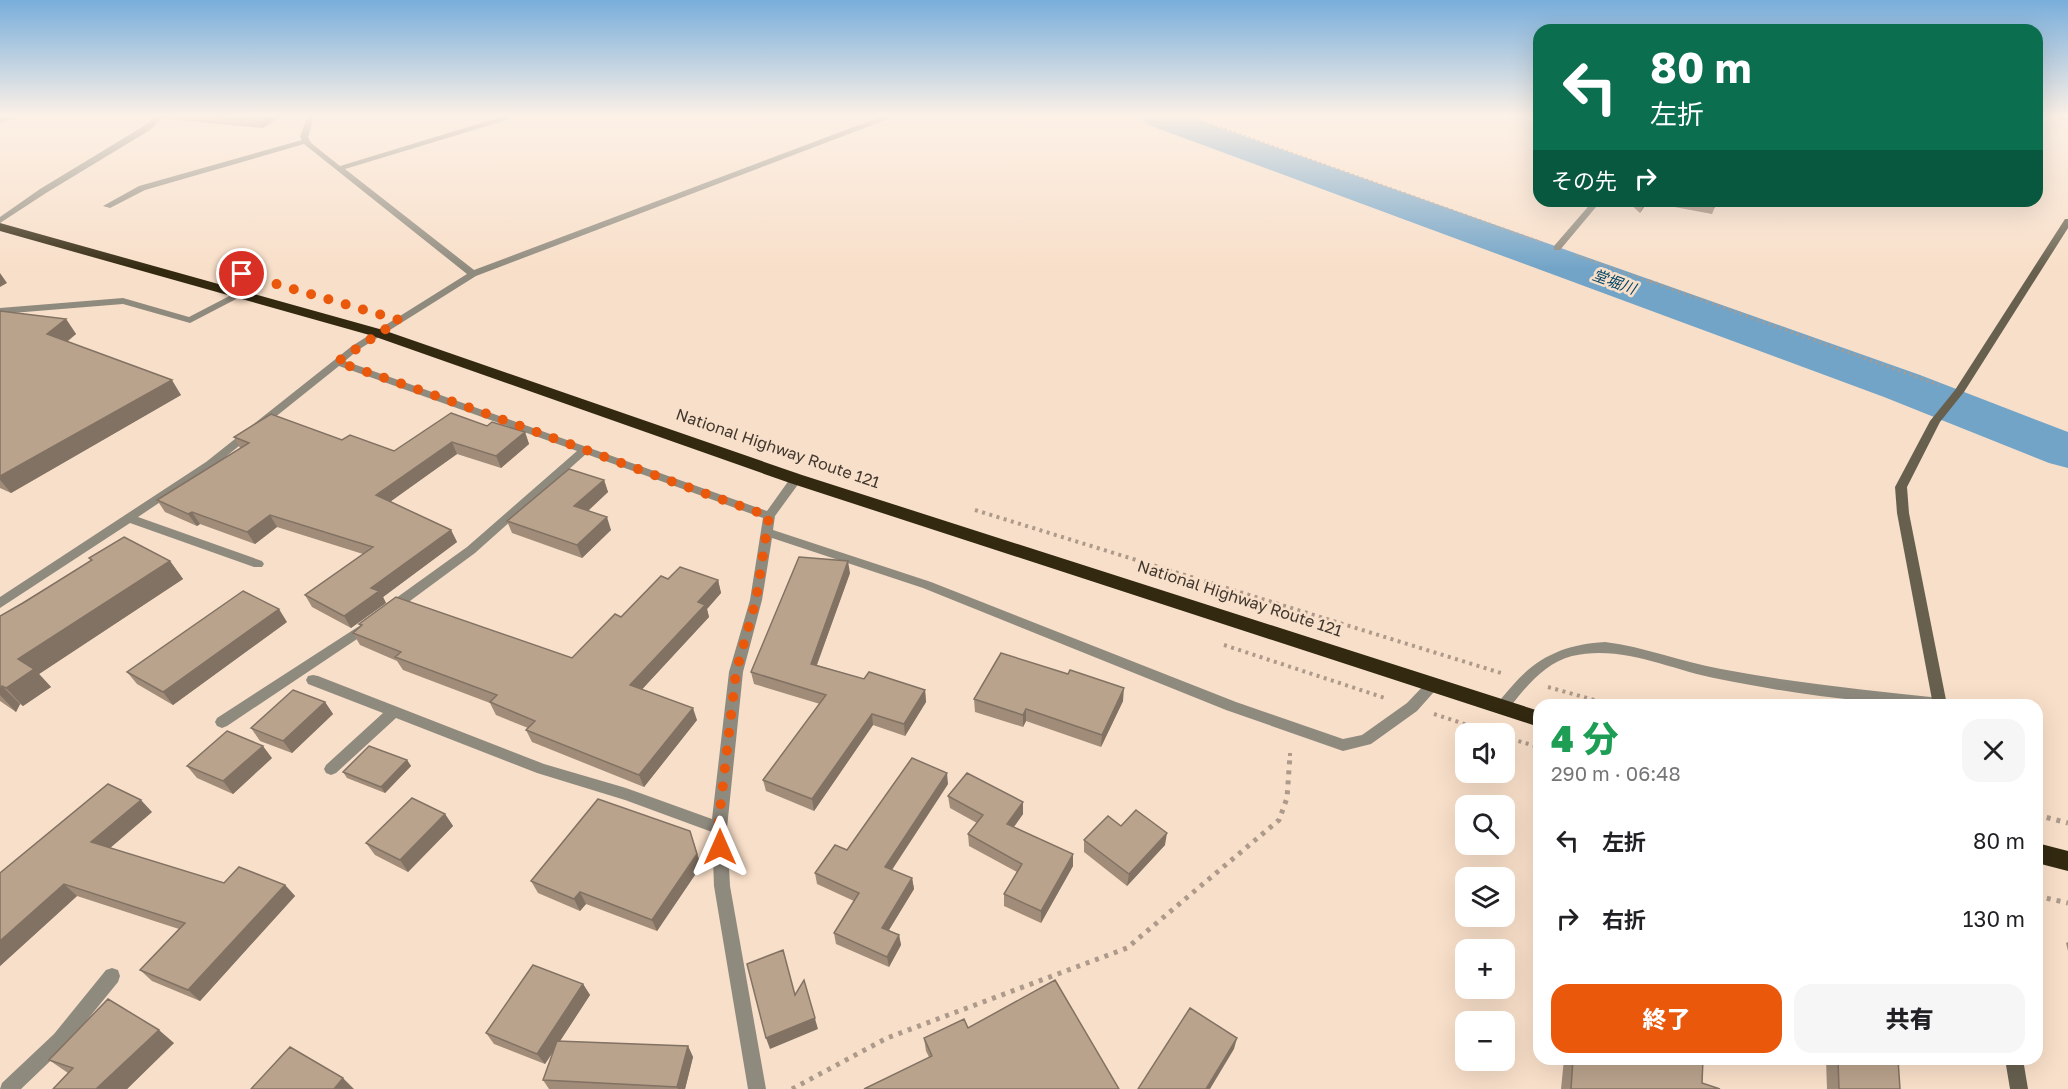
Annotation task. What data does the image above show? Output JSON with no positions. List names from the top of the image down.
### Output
{
  "streets": {
    "highway": ["National Highway Route 121"]
  },
  "water": ["堂堀川"],
  "page": {
    "turn": ["80 m", "左折"],
    "then": "その先",
    "heading": ["4 分", "290 m · 06:48"],
    "map_buttons": ["+", "−"],
    "list": [
      {
        "name": "左折",
        "value": "80 m"
      },
      {
        "name": "右折",
        "value": "130 m"
      }
    ],
    "buttons": ["終了", "共有"]
  }
}
